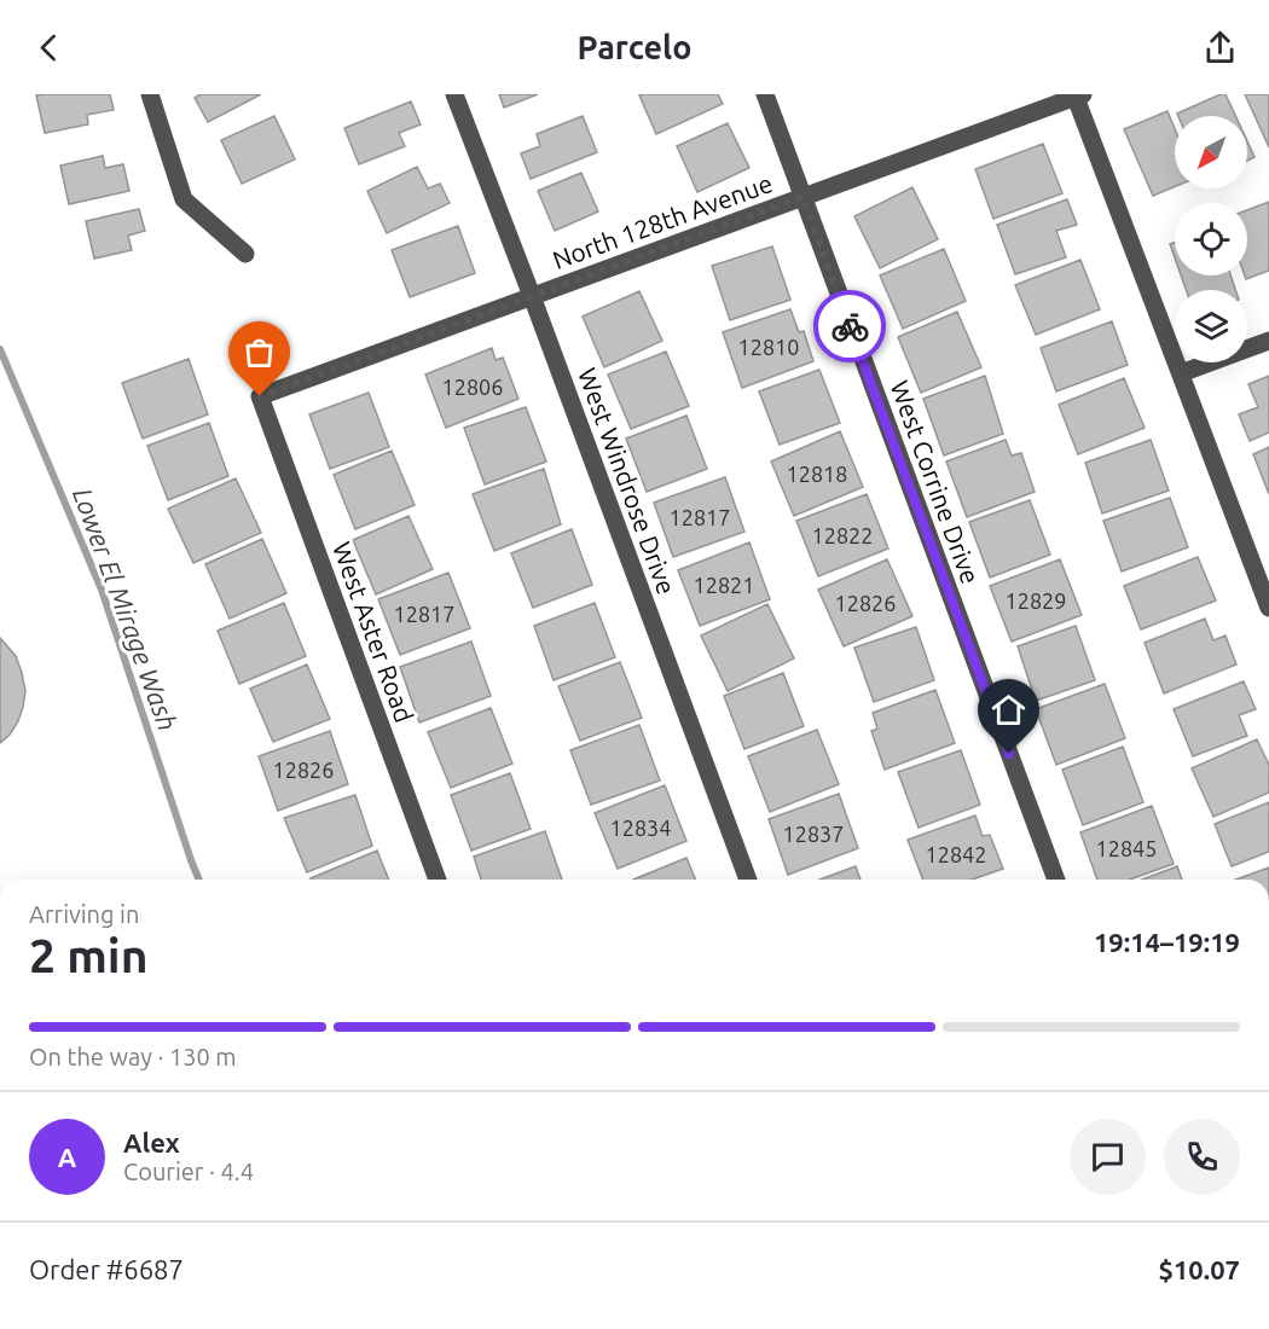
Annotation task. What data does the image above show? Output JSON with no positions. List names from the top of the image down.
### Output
{
  "streets": {
    "street": [
      "North 128th Avenue",
      "West Windrose Drive",
      "West Corrine Drive",
      "West Aster Road"
    ]
  },
  "crossings": [
    ["North 128th Avenue", "West Windrose Drive"],
    ["North 128th Avenue", "West Corrine Drive"],
    ["North 128th Avenue", "West Aster Road"]
  ],
  "water": ["Lower El Mirage Wash"],
  "house_numbers": [
    "12810",
    "12806",
    "12818",
    "12817",
    "12822",
    "12821",
    "12829",
    "12826",
    "12817",
    "12826",
    "12834",
    "12837",
    "12845",
    "12842"
  ],
  "north": "bottom left",
  "page": {
    "header": "Parcelo",
    "heading": ["2 min", "Arriving in", "19:14–19:19"],
    "panel": [
      "Alex",
      "Courier · 4.4",
      "Order #6687",
      "$10.07"
    ],
    "bar": "On the way · 130 m",
    "round": "A"
  }
}
